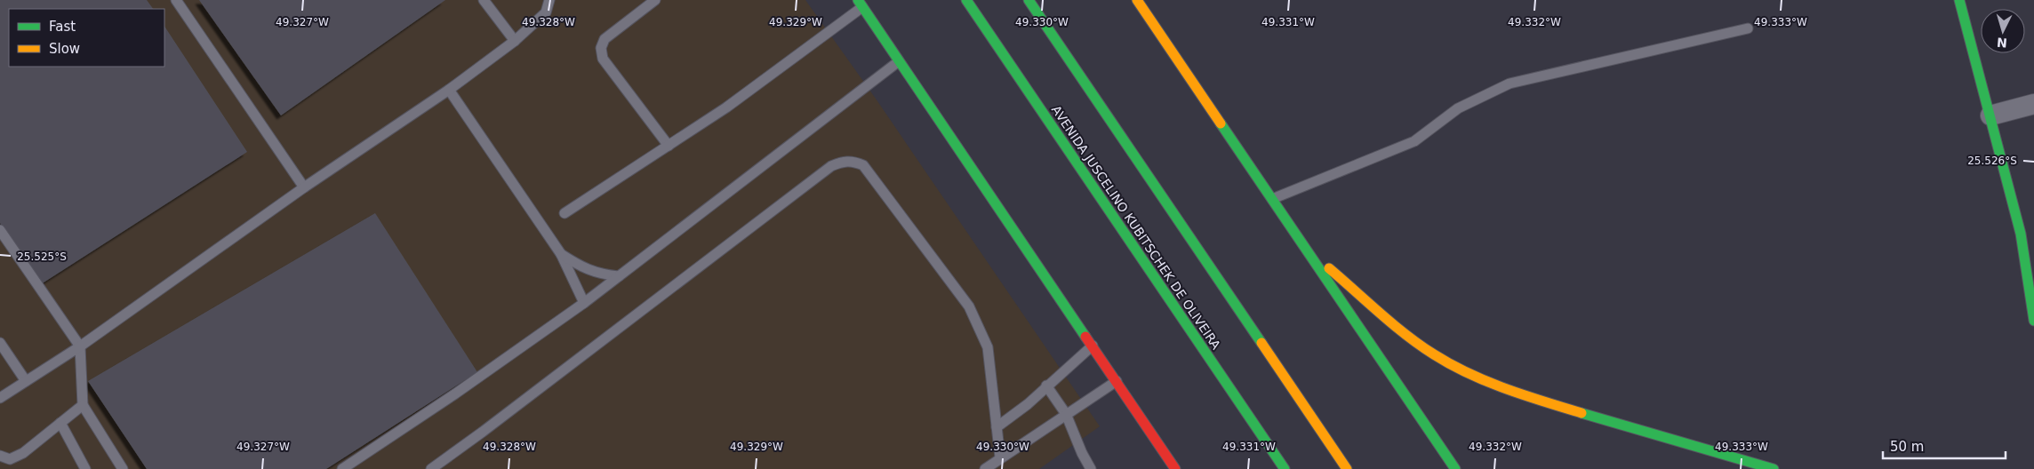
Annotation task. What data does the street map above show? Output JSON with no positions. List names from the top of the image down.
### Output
{
  "streets": {
    "main road": ["AVENIDA JUSCELINO KUBITSCHEK DE OLIVEIRA"]
  },
  "legend": ["Fast", "Slow"],
  "scale_bar": "50 m",
  "north": "bottom",
  "coordinates": [
    "49.327°W",
    "49.328°W",
    "49.329°W",
    "49.330°W",
    "49.331°W",
    "49.332°W",
    "49.333°W",
    "25.526°S",
    "25.525°S"
  ]
}
